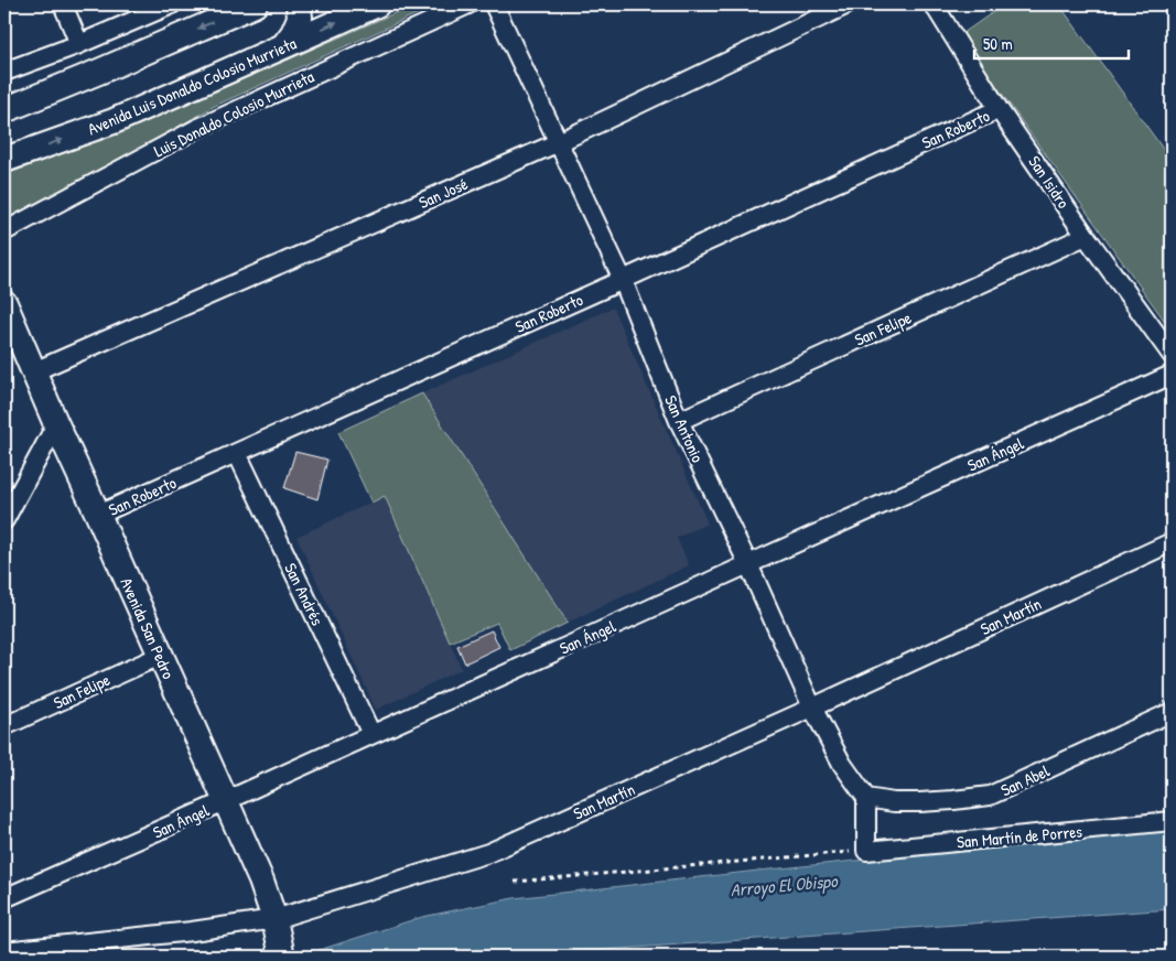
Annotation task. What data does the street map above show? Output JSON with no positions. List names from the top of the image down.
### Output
{
  "streets": {
    "main road": ["Avenida Luis Donaldo Colosio Murrieta", "Avenida San Pedro"],
    "street": [
      "Luis Donaldo Colosio Murrieta",
      "San Roberto",
      "San Isidro",
      "San José",
      "San Felipe",
      "San Antonio",
      "San Ángel",
      "San Andrés",
      "San Martín",
      "San Abel",
      "San Martín de Porres"
    ]
  },
  "crossings": [
    ["San Roberto", "San Isidro"],
    ["San Roberto", "San Antonio"],
    ["San Roberto", "San Andrés"],
    ["San Roberto", "Avenida San Pedro"],
    ["San Isidro", "San Felipe"],
    ["San José", "San Antonio"],
    ["San José", "Avenida San Pedro"],
    ["San Felipe", "San Antonio"],
    ["San Felipe", "Avenida San Pedro"],
    ["San Antonio", "San Ángel"],
    ["San Antonio", "San Martín"],
    ["San Antonio", "San Abel"],
    ["San Ángel", "San Andrés"],
    ["San Ángel", "Avenida San Pedro"],
    ["San Martín", "Avenida San Pedro"]
  ],
  "water": ["Arroyo El Obispo"],
  "scale_bar": "50 m"
}
